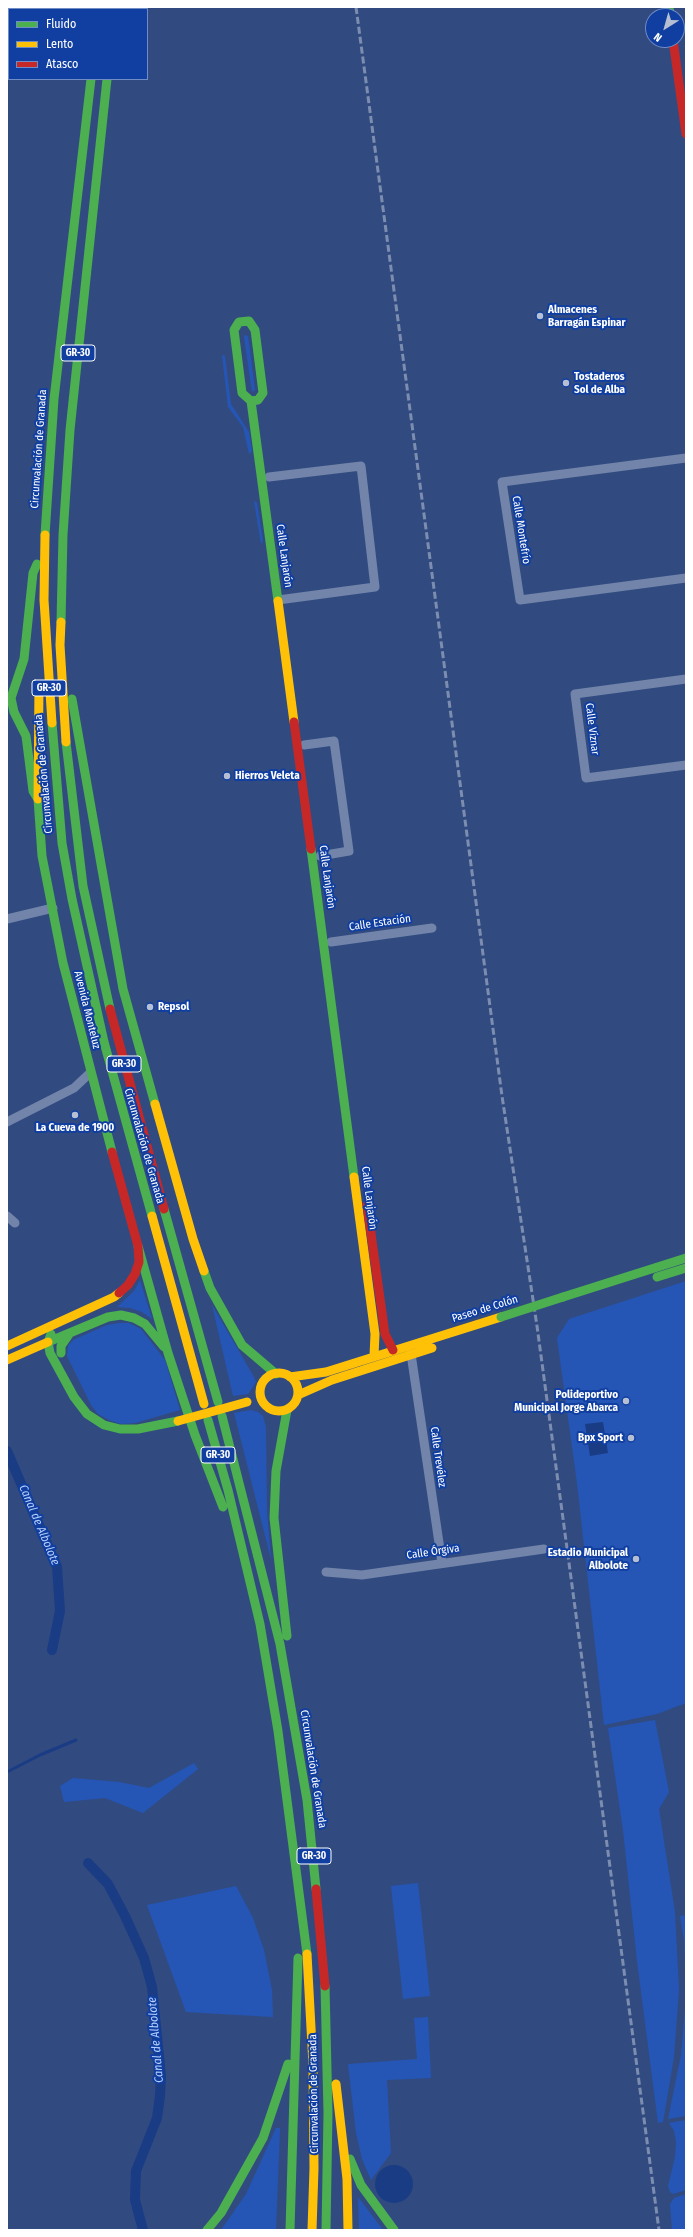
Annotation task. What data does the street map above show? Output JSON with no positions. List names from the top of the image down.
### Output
{
  "streets": {
    "main road": [
      "GR-30",
      "Circunvalación de Granada",
      "Calle Lanjarón",
      "Avenida Monteluz",
      "Paseo de Colón"
    ],
    "street": [
      "Calle Montefrío",
      "Calle Víznar",
      "Calle Estación",
      "Calle Trevélez",
      "Calle Órgiva"
    ]
  },
  "crossings": [
    ["Calle Lanjarón", "Calle Estación"],
    ["Calle Lanjarón", "Paseo de Colón"],
    ["Paseo de Colón", "Calle Trevélez"],
    ["Calle Trevélez", "Calle Órgiva"]
  ],
  "water": ["Canal de Albolote"],
  "places": [
    "Almacenes Barragán Espinar",
    "Tostaderos Sol de Alba",
    "Hierros Veleta",
    "Repsol",
    "La Cueva de 1900",
    "Polideportivo Municipal Jorge Abarca",
    "Bpx Sport",
    "Estadio Municipal Albolote"
  ],
  "legend": ["Fluido", "Lento", "Atasco"],
  "north": "bottom left"
}
